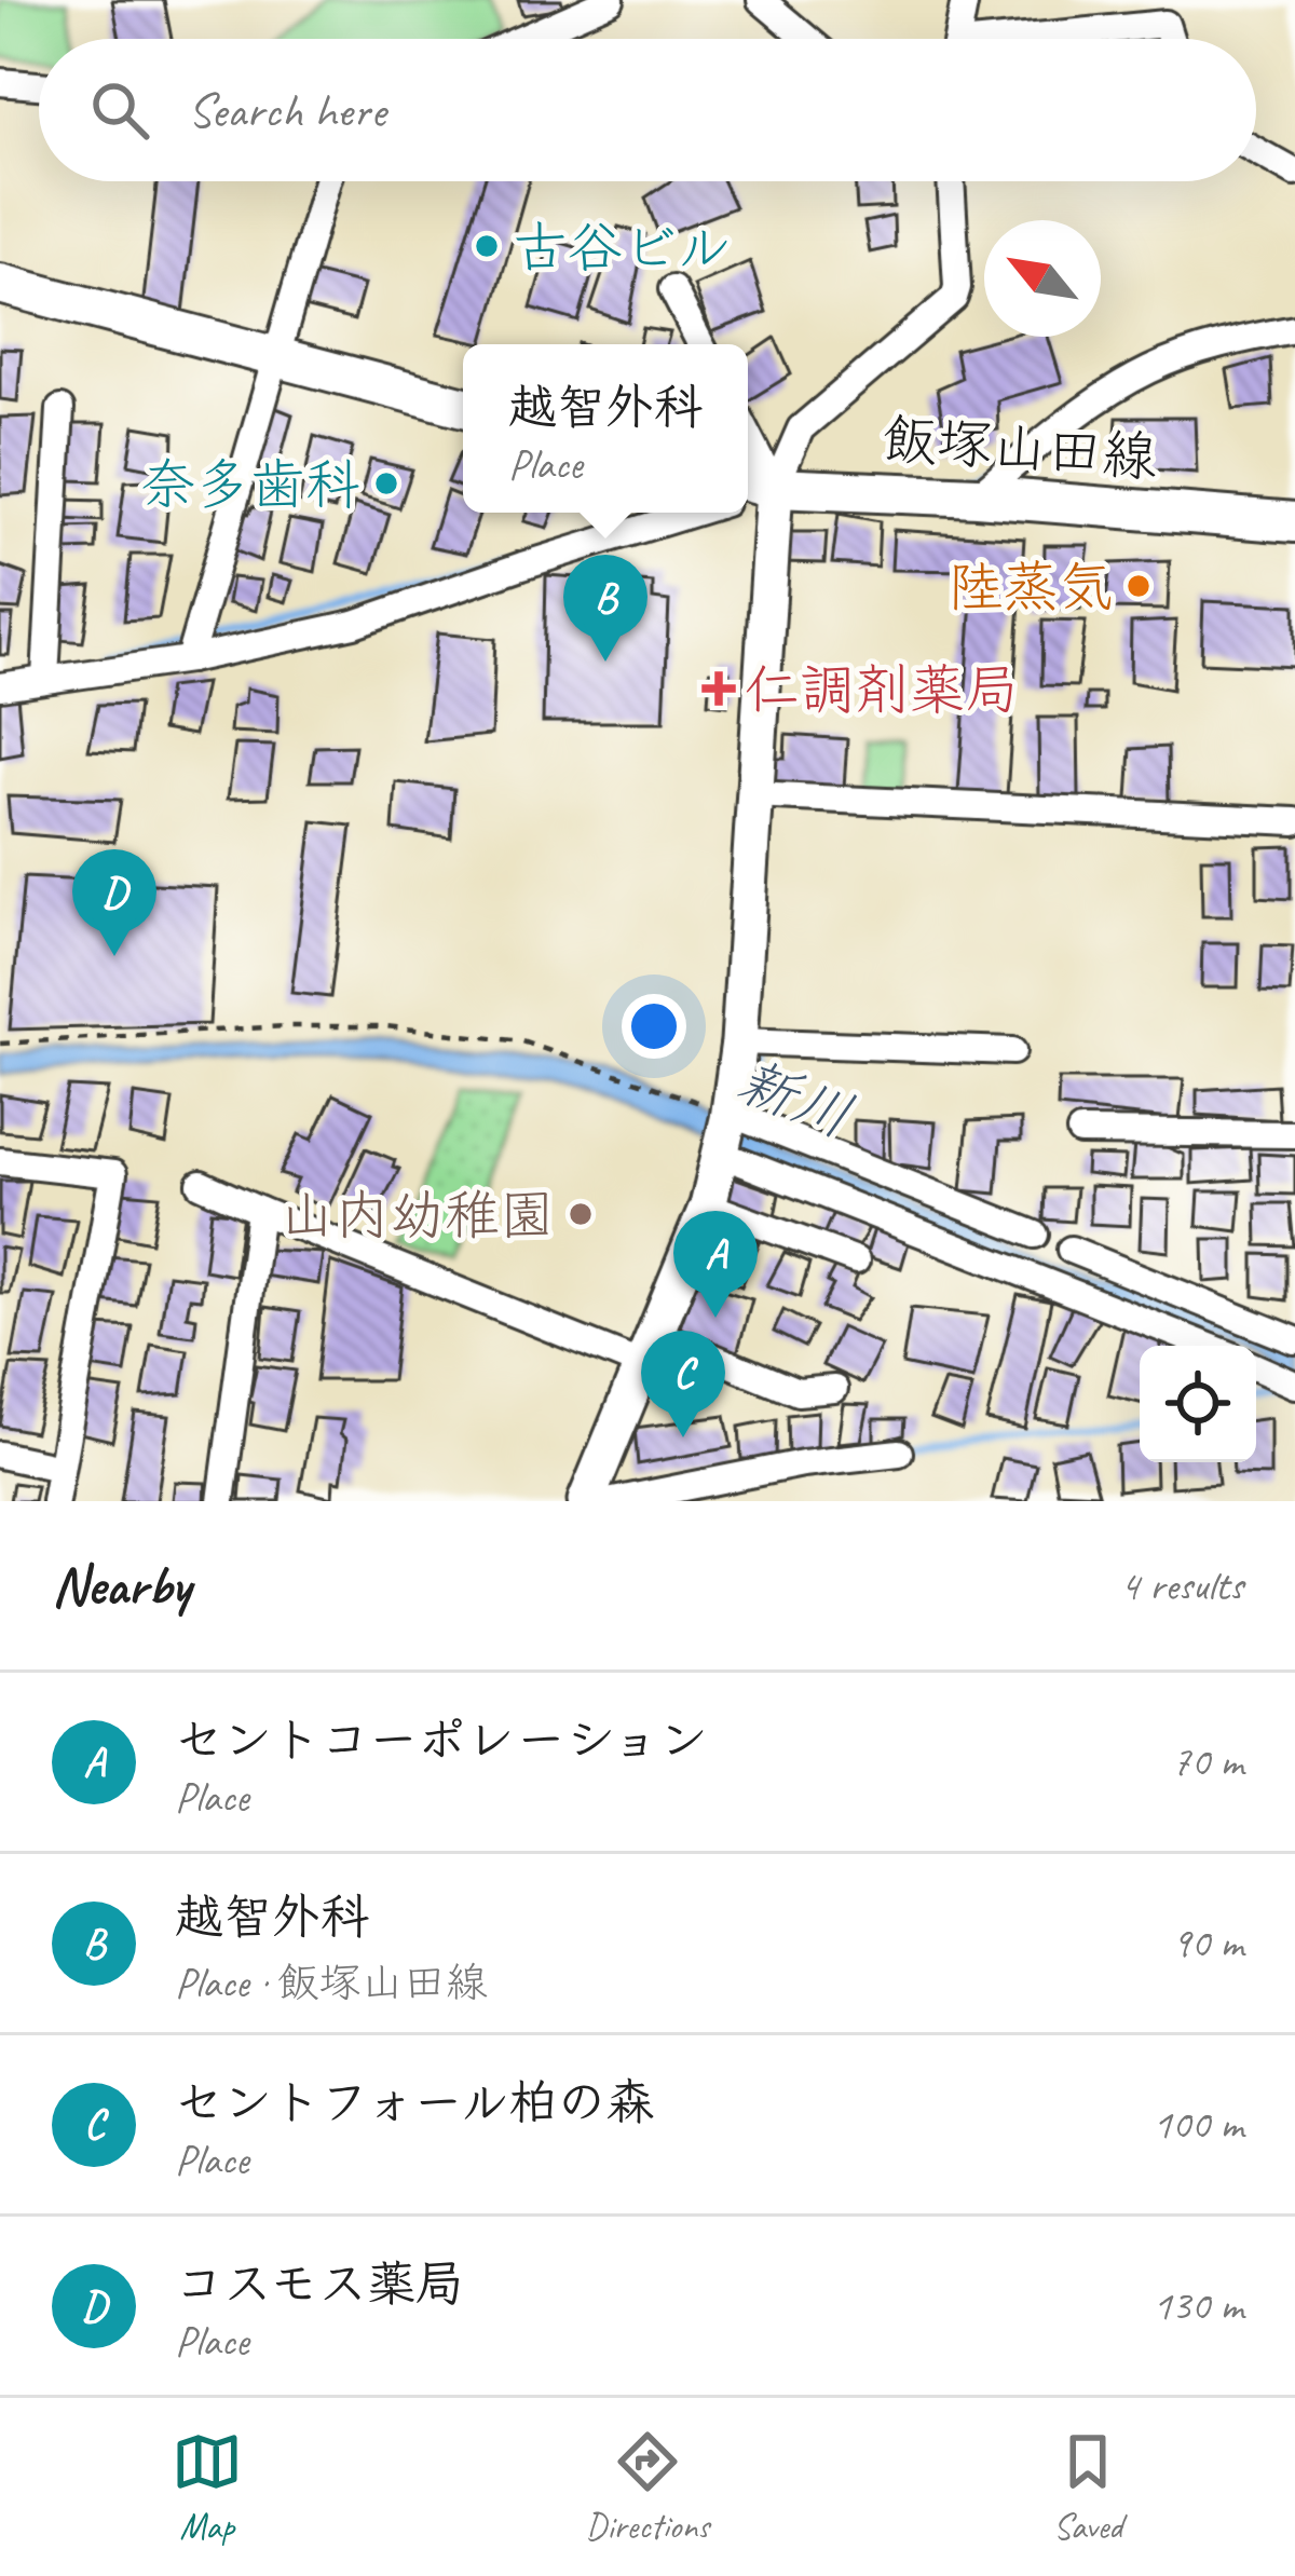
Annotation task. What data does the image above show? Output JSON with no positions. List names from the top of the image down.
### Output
{
  "streets": {
    "main road": ["飯塚山田線"]
  },
  "water": ["新川"],
  "places": {
    "other": [
      "古谷ビル",
      "奈多歯科",
      "陸蒸気",
      "山内幼稚園"
    ],
    "health": ["仁調剤薬局"]
  },
  "north": "top left",
  "page": {
    "search": "Search here",
    "popup": ["越智外科", "Place"],
    "pins": [
      "B",
      "D",
      "A",
      "C"
    ],
    "heading": ["Nearby", "4 results"],
    "list": [
      {
        "mark": "A",
        "name": "セントコーポレーション",
        "note": "Place",
        "value": "70 m"
      },
      {
        "mark": "B",
        "name": "越智外科",
        "note": "Place · 飯塚山田線",
        "value": "90 m"
      },
      {
        "mark": "C",
        "name": "セントフォール柏の森",
        "note": "Place",
        "value": "100 m"
      },
      {
        "mark": "D",
        "name": "コスモス薬局",
        "note": "Place",
        "value": "130 m"
      }
    ],
    "nav": ["Map", "Directions", "Saved"]
  }
}
